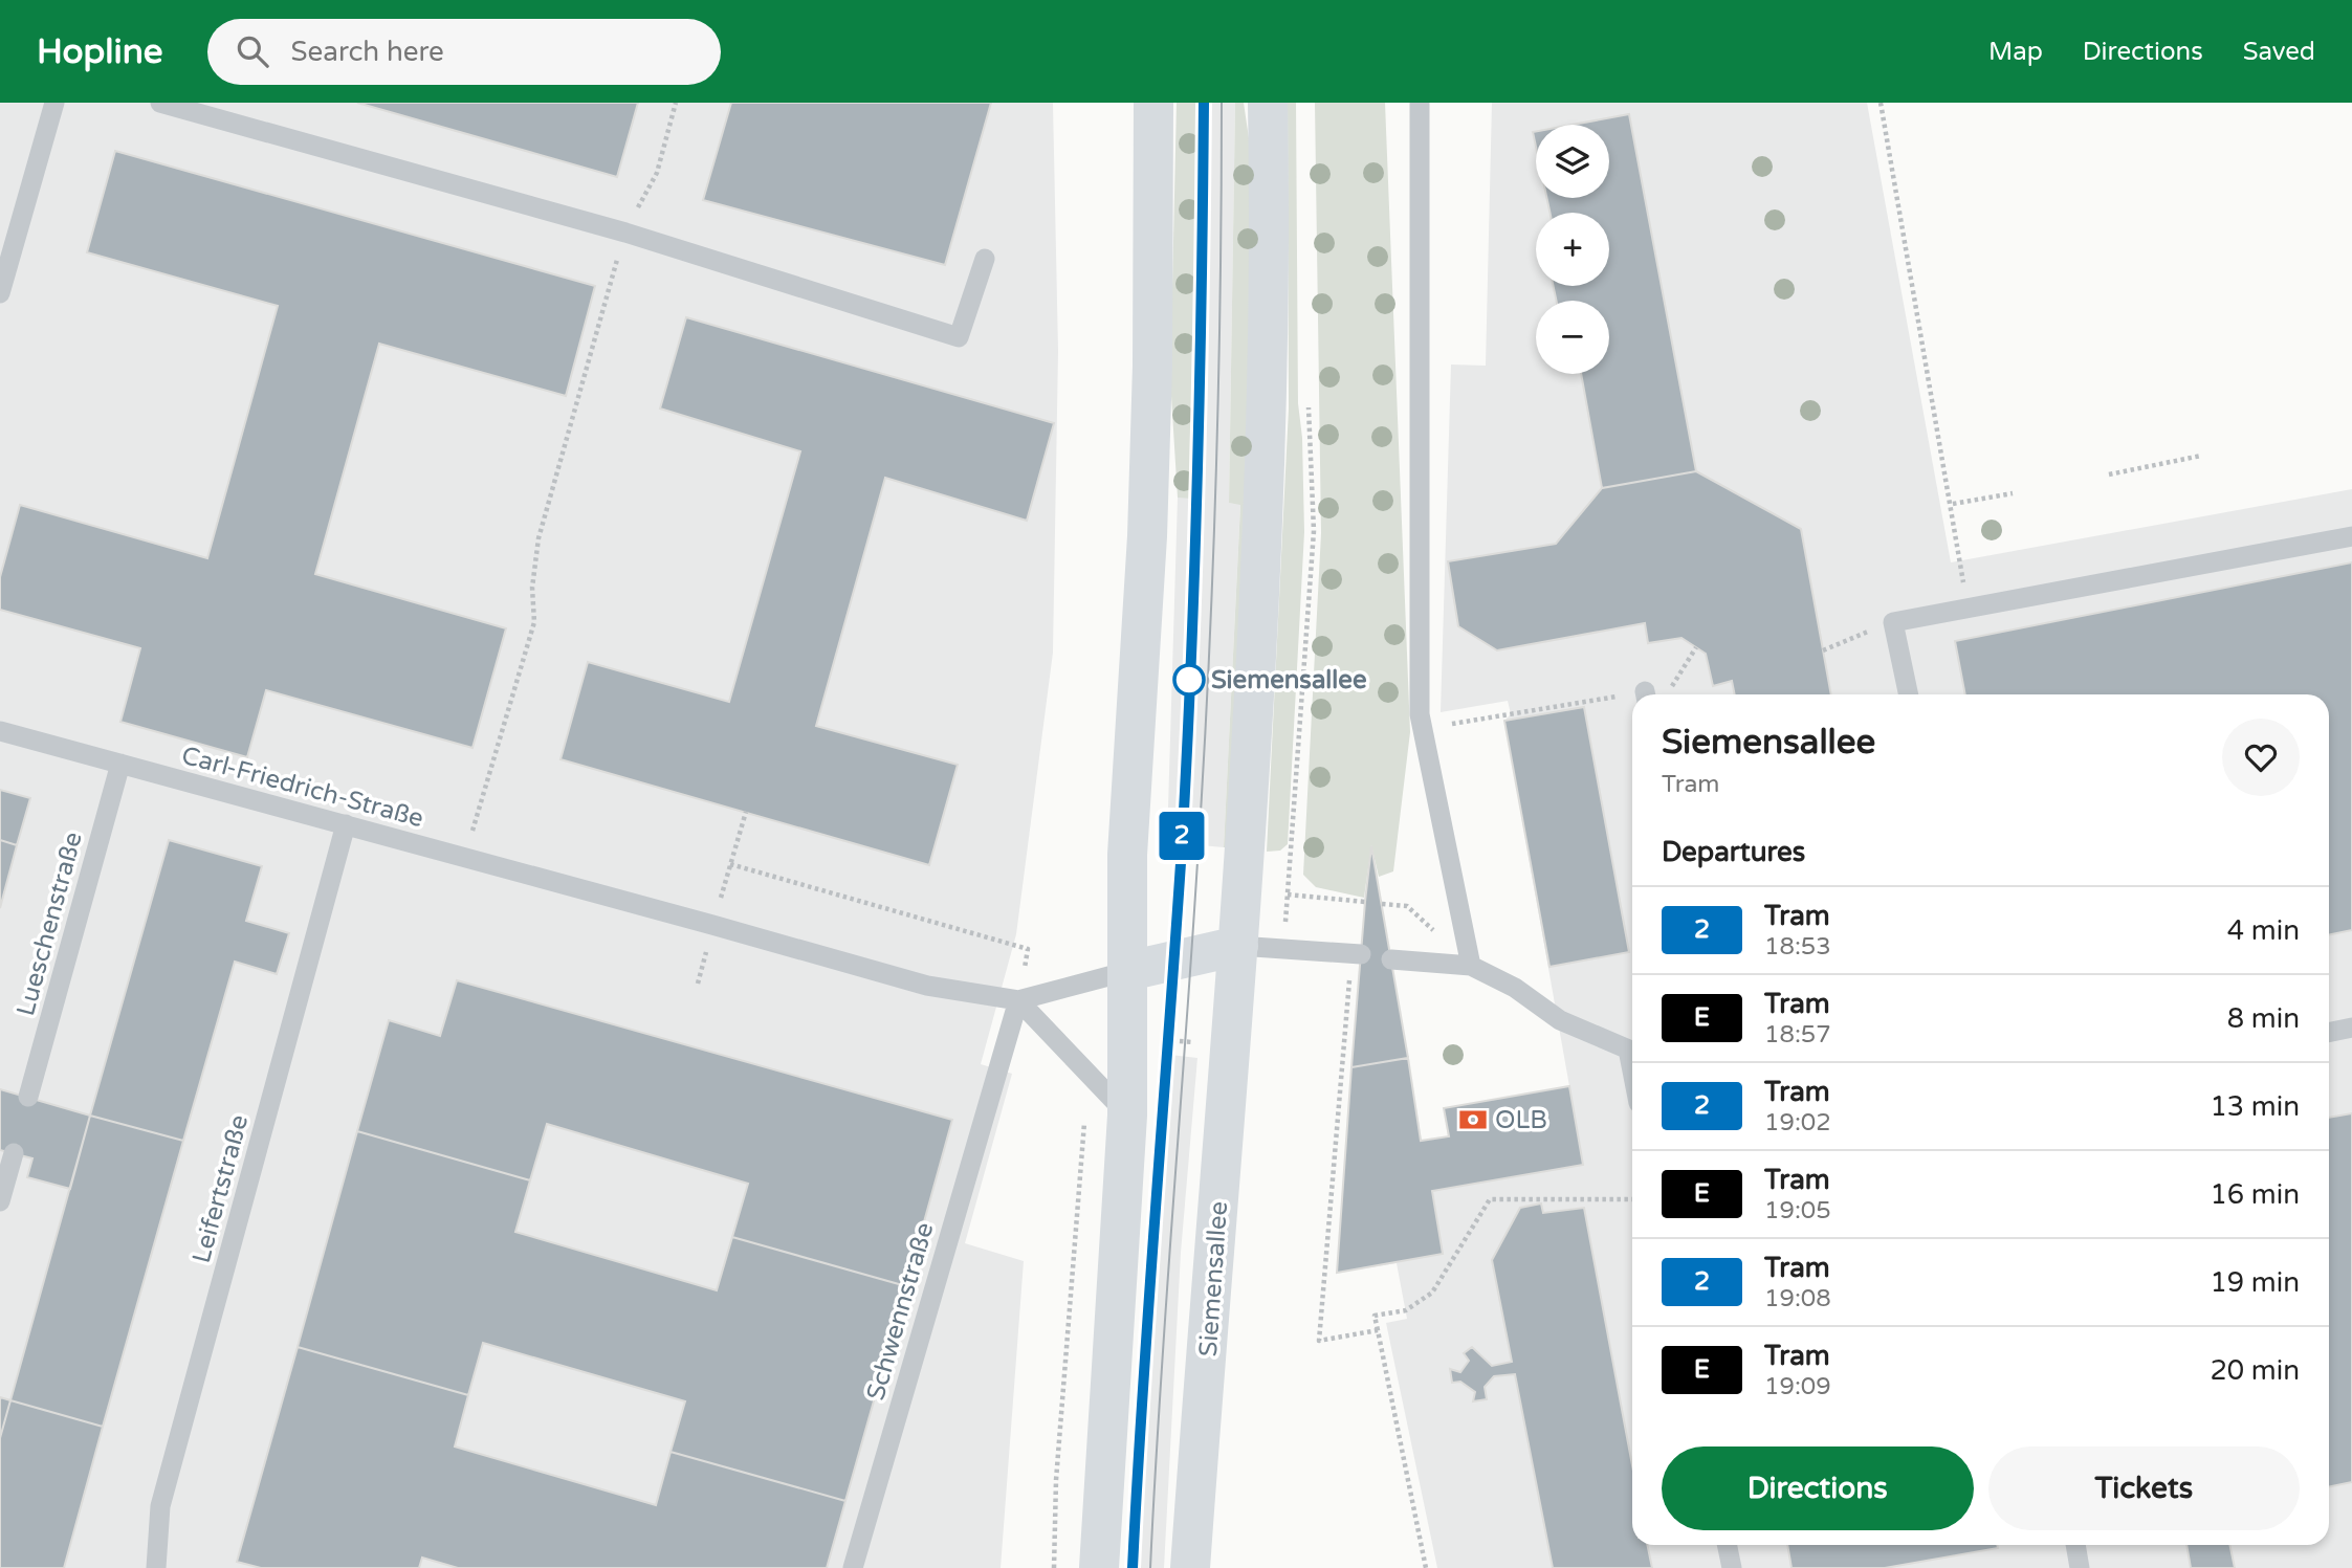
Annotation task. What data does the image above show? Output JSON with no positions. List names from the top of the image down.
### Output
{
  "streets": {
    "main road": ["Siemensallee"],
    "lane": [
      "Carl-Friedrich-Straße",
      "Lueschenstraße",
      "Leifertstraße",
      "Schwennstraße"
    ]
  },
  "crossings": [
    ["Carl-Friedrich-Straße", "Lueschenstraße"],
    ["Carl-Friedrich-Straße", "Leifertstraße"],
    ["Carl-Friedrich-Straße", "Schwennstraße"]
  ],
  "places": {
    "other": ["Siemensallee"],
    "bank": ["OLB"]
  },
  "lines": ["tram line 2"],
  "page": {
    "header": "Hopline",
    "search": "Search here",
    "nav": ["Map", "Directions", "Saved"],
    "on_map": "2",
    "map_buttons": ["+", "−"],
    "heading": [
      ["Siemensallee", "Tram"],
      "Departures"
    ],
    "list": [
      {
        "mark": "2",
        "name": "Tram",
        "note": "18:53",
        "value": "4 min"
      },
      {
        "mark": "E",
        "name": "Tram",
        "note": "18:57",
        "value": "8 min"
      },
      {
        "mark": "2",
        "name": "Tram",
        "note": "19:02",
        "value": "13 min"
      },
      {
        "mark": "E",
        "name": "Tram",
        "note": "19:05",
        "value": "16 min"
      },
      {
        "mark": "2",
        "name": "Tram",
        "note": "19:08",
        "value": "19 min"
      },
      {
        "mark": "E",
        "name": "Tram",
        "note": "19:09",
        "value": "20 min"
      }
    ],
    "buttons": ["Directions", "Tickets"]
  }
}
